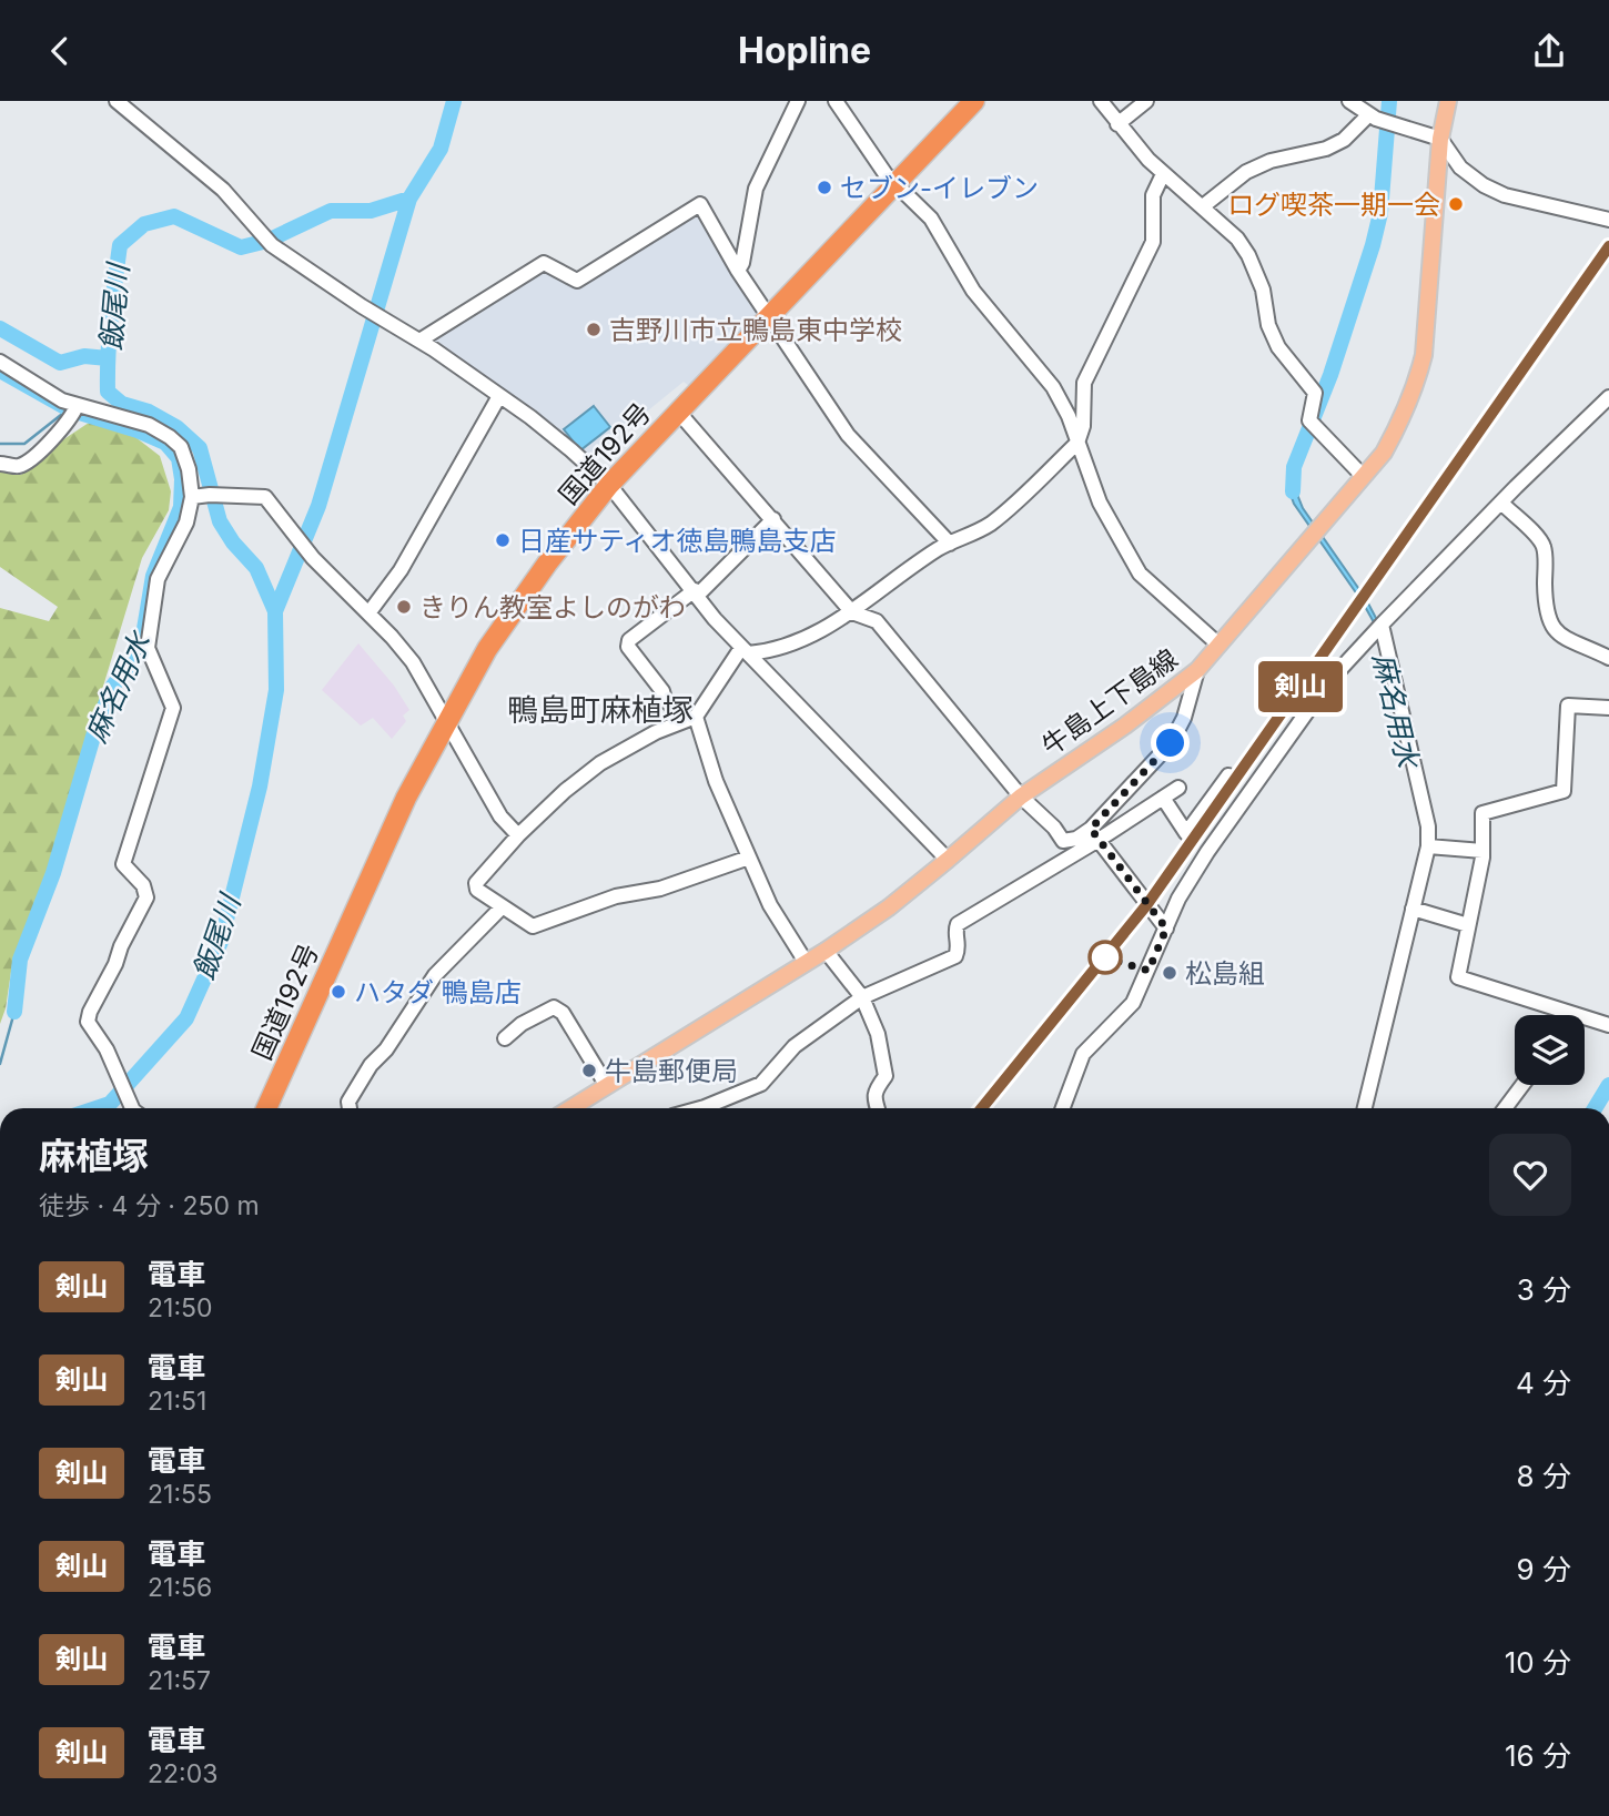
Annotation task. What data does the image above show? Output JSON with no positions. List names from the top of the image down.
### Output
{
  "streets": {
    "highway": ["国道192号"],
    "main road": ["牛島上下島線"]
  },
  "districts": ["鴨島町麻植塚"],
  "water": ["飯尾川", "麻名用水"],
  "places": [
    "セブン-イレブン",
    "ログ喫茶一期一会",
    "吉野川市立鴨島東中学校",
    "日産サティオ徳島鴨島支店",
    "きりん教室よしのがわ",
    "松島組",
    "ハタダ 鴨島店",
    "牛島郵便局"
  ],
  "page": {
    "header": "Hopline",
    "on_map": "剣山",
    "heading": ["麻植塚", "徒歩 · 4 分 · 250 m"],
    "list": [
      {
        "mark": "剣山",
        "name": "電車",
        "note": "21:50",
        "value": "3 分"
      },
      {
        "mark": "剣山",
        "name": "電車",
        "note": "21:51",
        "value": "4 分"
      },
      {
        "mark": "剣山",
        "name": "電車",
        "note": "21:55",
        "value": "8 分"
      },
      {
        "mark": "剣山",
        "name": "電車",
        "note": "21:56",
        "value": "9 分"
      },
      {
        "mark": "剣山",
        "name": "電車",
        "note": "21:57",
        "value": "10 分"
      },
      {
        "mark": "剣山",
        "name": "電車",
        "note": "22:03",
        "value": "16 分"
      }
    ]
  }
}
